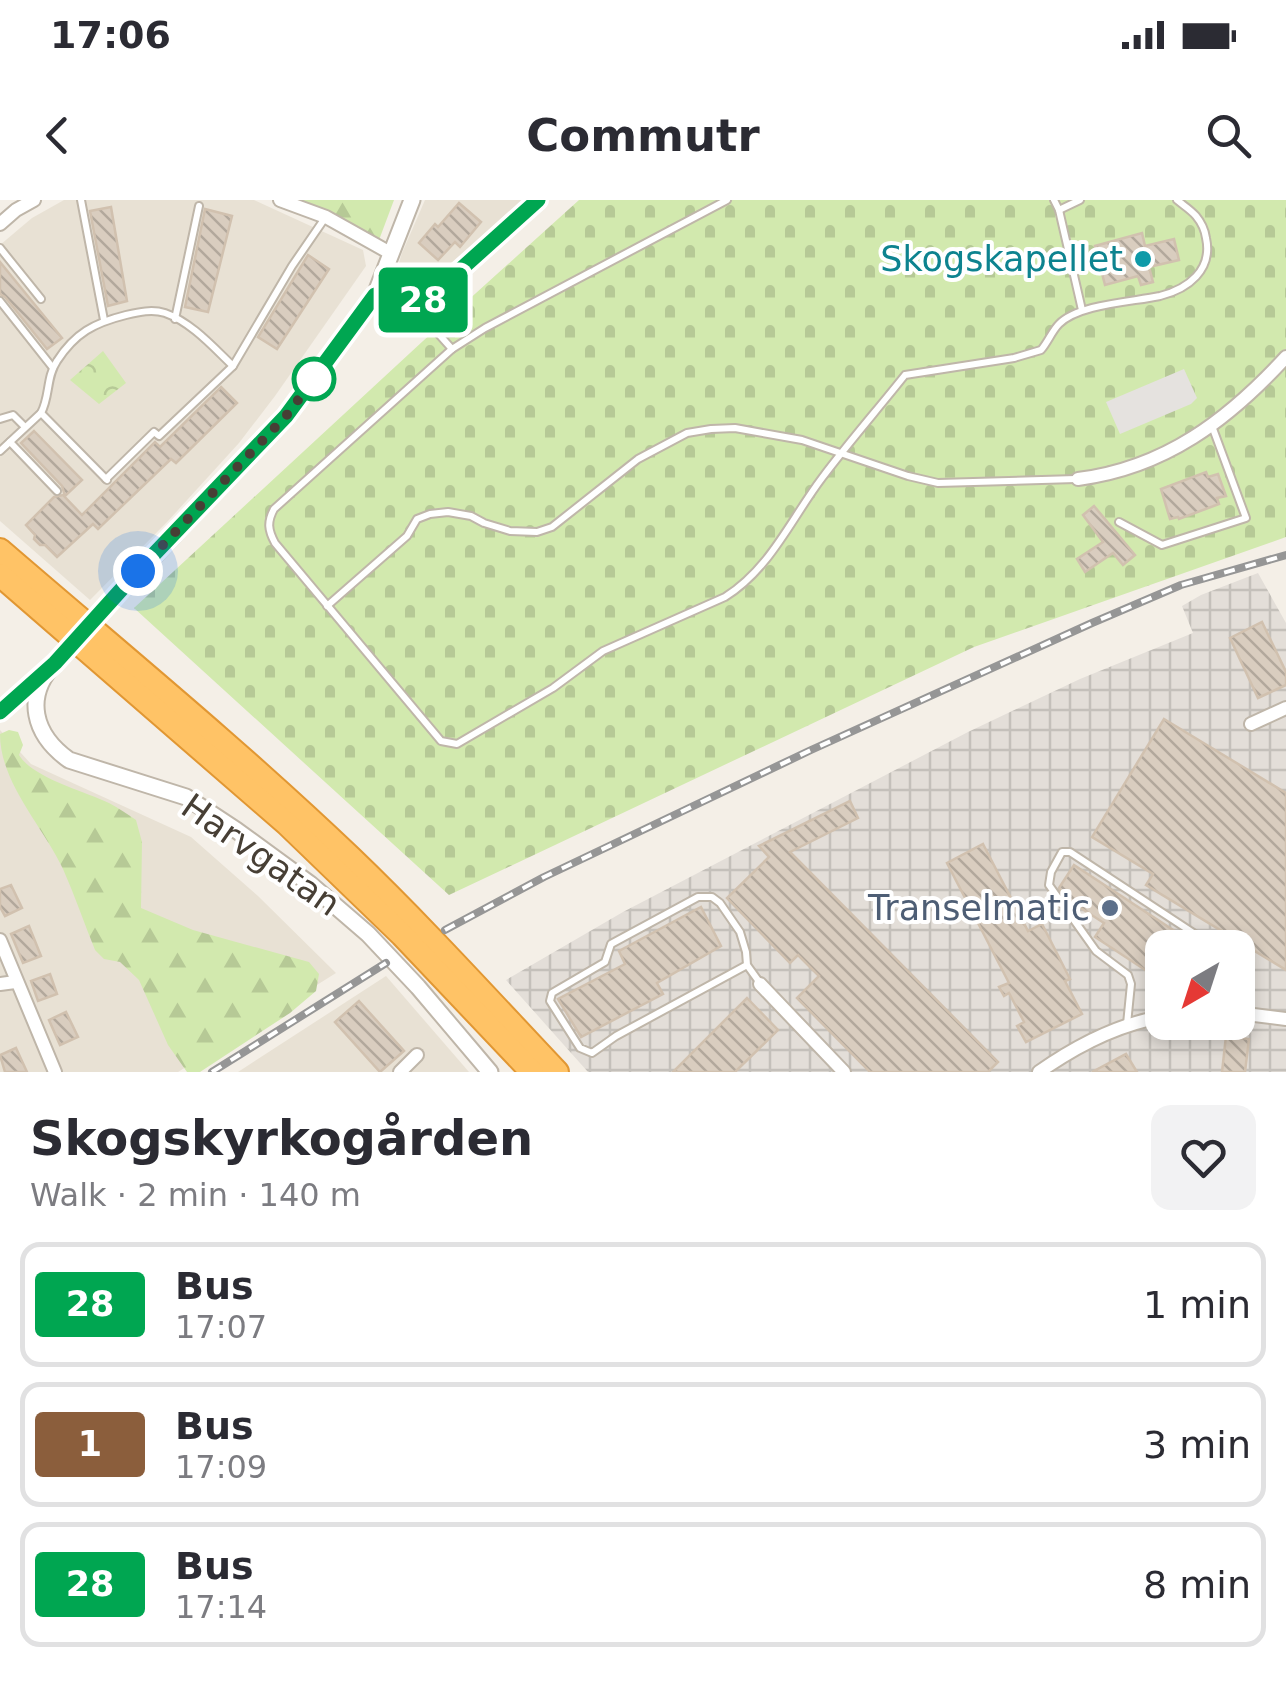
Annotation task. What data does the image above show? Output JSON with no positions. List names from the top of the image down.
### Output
{
  "streets": {
    "street": ["Harvgatan"]
  },
  "places": ["Skogskapellet", "Transelmatic"],
  "lines": ["bus line 28"],
  "north": "bottom left",
  "page": {
    "status": "17:06",
    "header": "Commutr",
    "on_map": "28",
    "heading": ["Skogskyrkogården", "Walk · 2 min · 140 m"],
    "list": [
      {
        "mark": "28",
        "name": "Bus",
        "note": "17:07",
        "value": "1 min"
      },
      {
        "mark": "1",
        "name": "Bus",
        "note": "17:09",
        "value": "3 min"
      },
      {
        "mark": "28",
        "name": "Bus",
        "note": "17:14",
        "value": "8 min"
      }
    ]
  }
}
